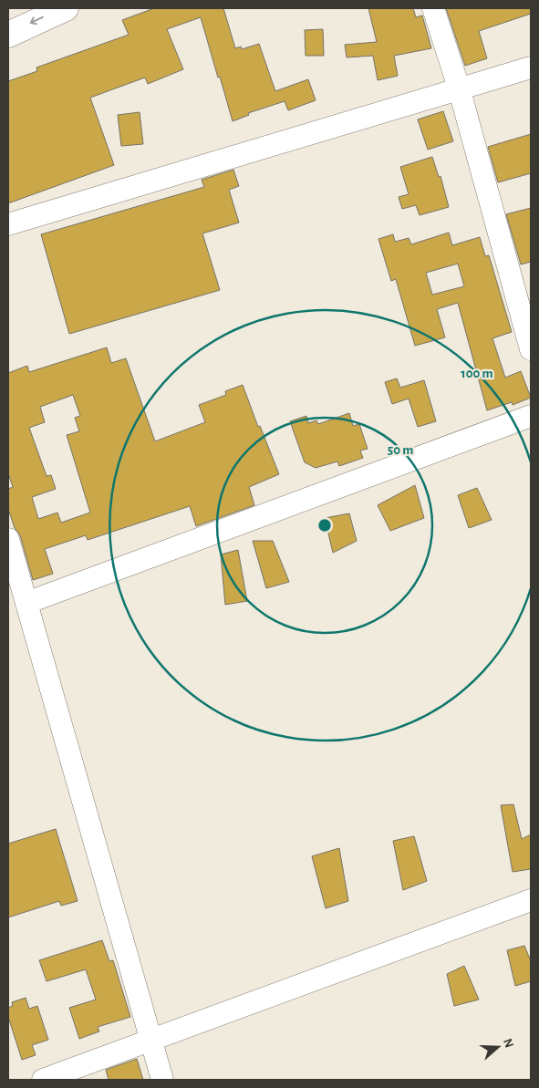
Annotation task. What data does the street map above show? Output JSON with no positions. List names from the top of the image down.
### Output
{
  "north": "right",
  "rings": ["100 m", "50 m"]
}
